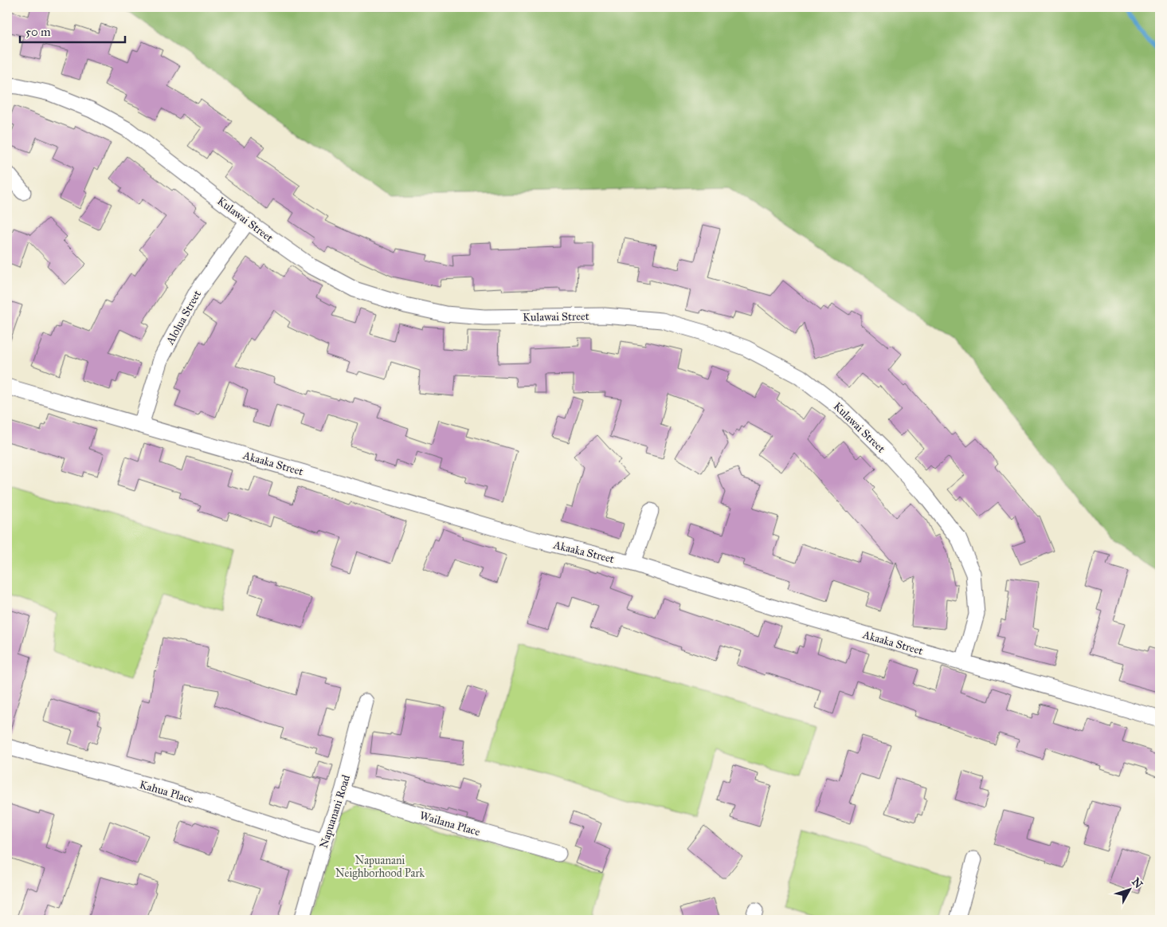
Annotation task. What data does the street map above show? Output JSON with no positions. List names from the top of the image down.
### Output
{
  "streets": {
    "street": [
      "Kulawai Street",
      "Alolua Street",
      "Akaaka Street",
      "Kahua Place",
      "Napuanani Road",
      "Wailana Place"
    ]
  },
  "crossings": [
    ["Kulawai Street", "Alolua Street"],
    ["Kulawai Street", "Akaaka Street"],
    ["Alolua Street", "Akaaka Street"],
    ["Kahua Place", "Napuanani Road"],
    ["Napuanani Road", "Wailana Place"]
  ],
  "parks": ["Napuanani Neighborhood Park"],
  "scale_bar": "50 m",
  "north": "top right"
}
